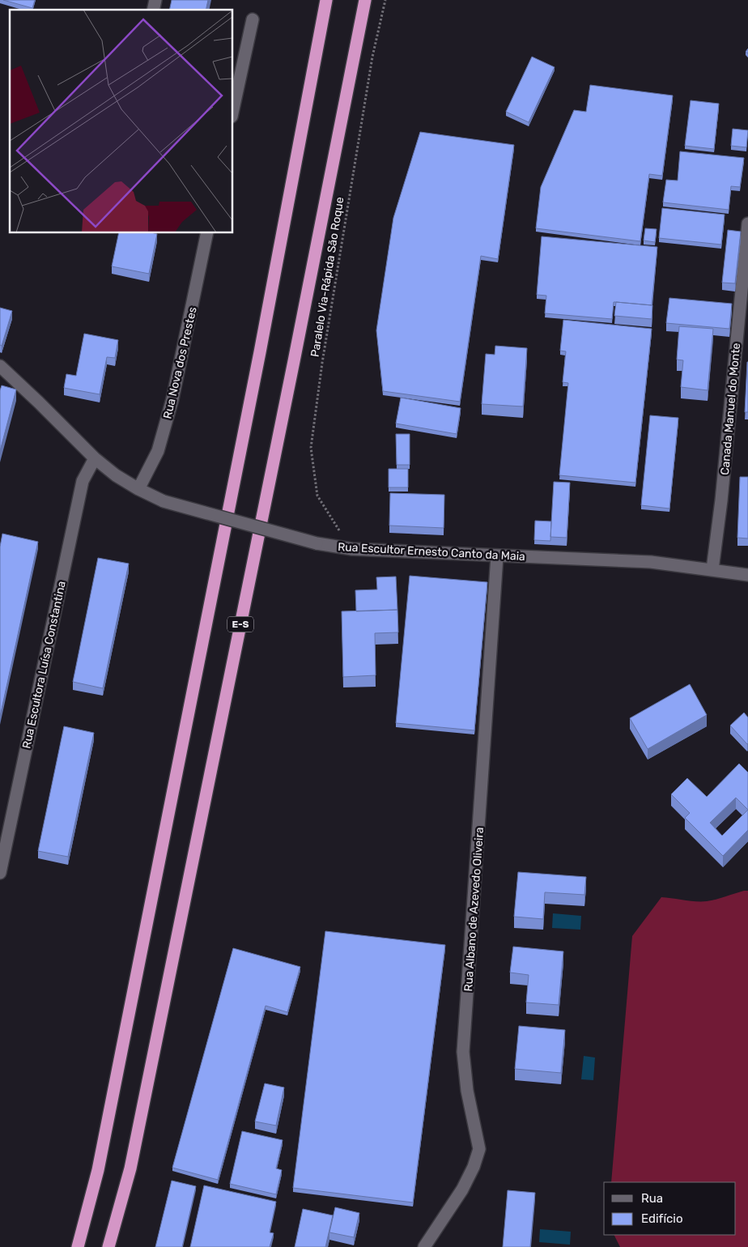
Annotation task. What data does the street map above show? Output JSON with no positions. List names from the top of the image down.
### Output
{
  "streets": {
    "highway": ["E-S"],
    "street": [
      "Rua Nova dos Prestes",
      "Canada Manuel do Monte",
      "Rua Escultor Ernesto Canto da Maia",
      "Rua Escultora Luísa Constantina",
      "Rua Albano de Azevedo Oliveira"
    ],
    "path": ["Paralelo Via-Rápida São Roque"]
  },
  "crossings": [
    ["Paralelo Via-Rápida São Roque", "Rua Escultor Ernesto Canto da Maia"],
    ["Rua Nova dos Prestes", "Rua Escultor Ernesto Canto da Maia"],
    ["Canada Manuel do Monte", "Rua Escultor Ernesto Canto da Maia"],
    ["Rua Escultor Ernesto Canto da Maia", "Rua Escultora Luísa Constantina"],
    ["Rua Escultor Ernesto Canto da Maia", "Rua Albano de Azevedo Oliveira"]
  ],
  "legend": ["Rua", "Edifício"]
}
